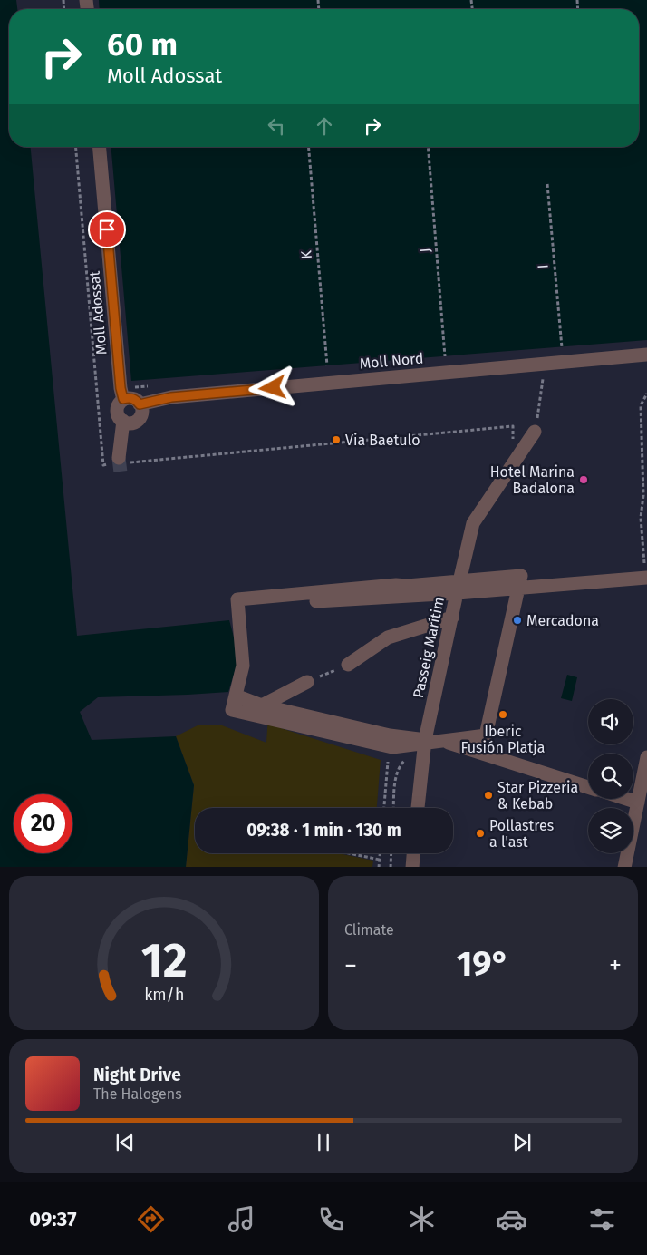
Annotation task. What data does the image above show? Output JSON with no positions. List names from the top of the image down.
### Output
{
  "streets": {
    "street": ["Moll Adossat", "Moll Nord", "Passeig Marítim"],
    "path": ["J", "K", "I"]
  },
  "crossings": [
    ["Moll Adossat", "Moll Nord"]
  ],
  "places": [
    "Via Baetulo",
    "Hotel Marina Badalona",
    "Mercadona",
    "Iberic Fusión Platja",
    "Star Pizzeria & Kebab",
    "Pollastres a l'ast"
  ],
  "page": {
    "turn": ["60 m", "Moll Adossat"],
    "limit": "20",
    "trip": "09:38 · 1 min · 130 m",
    "tile": "Climate",
    "heat": ["−", "19°", "+"],
    "song": ["Night Drive", "The Halogens"],
    "tabs": "09:37",
    "gauge": ["12", "km/h"]
  }
}
